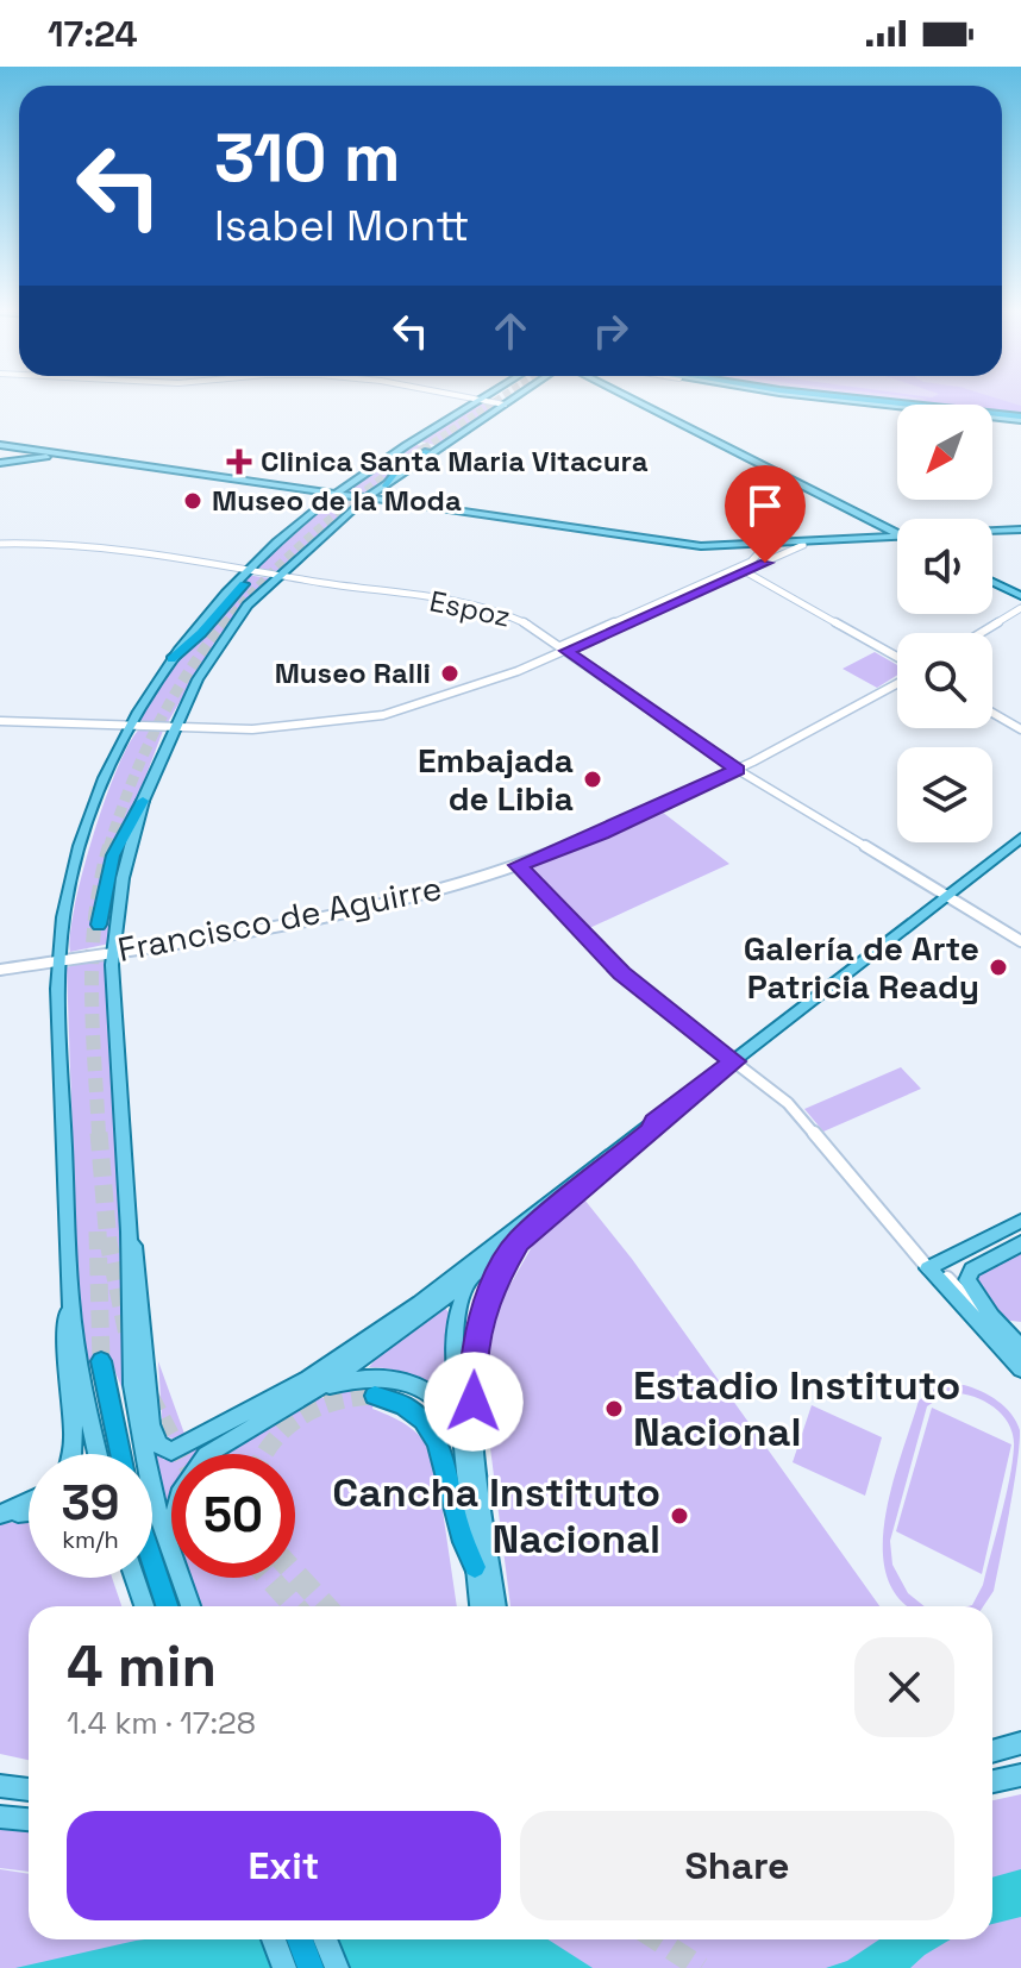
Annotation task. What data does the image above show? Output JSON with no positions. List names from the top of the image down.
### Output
{
  "streets": {
    "street": ["Espoz", "Francisco de Aguirre"]
  },
  "crossings": [
    ["Espoz", "Francisco de Aguirre"]
  ],
  "places": {
    "health": ["Clinica Santa Maria Vitacura"],
    "other": [
      "Museo de la Moda",
      "Museo Ralli",
      "Embajada de Libia",
      "Galería de Arte Patricia Ready",
      "Estadio Instituto Nacional",
      "Cancha Instituto Nacional"
    ]
  },
  "north": "bottom left",
  "page": {
    "status": "17:24",
    "turn": ["310 m", "Isabel Montt"],
    "speed": "39 km/h",
    "limit": "50",
    "heading": ["4 min", "1.4 km · 17:28"],
    "buttons": ["Exit", "Share"]
  }
}
